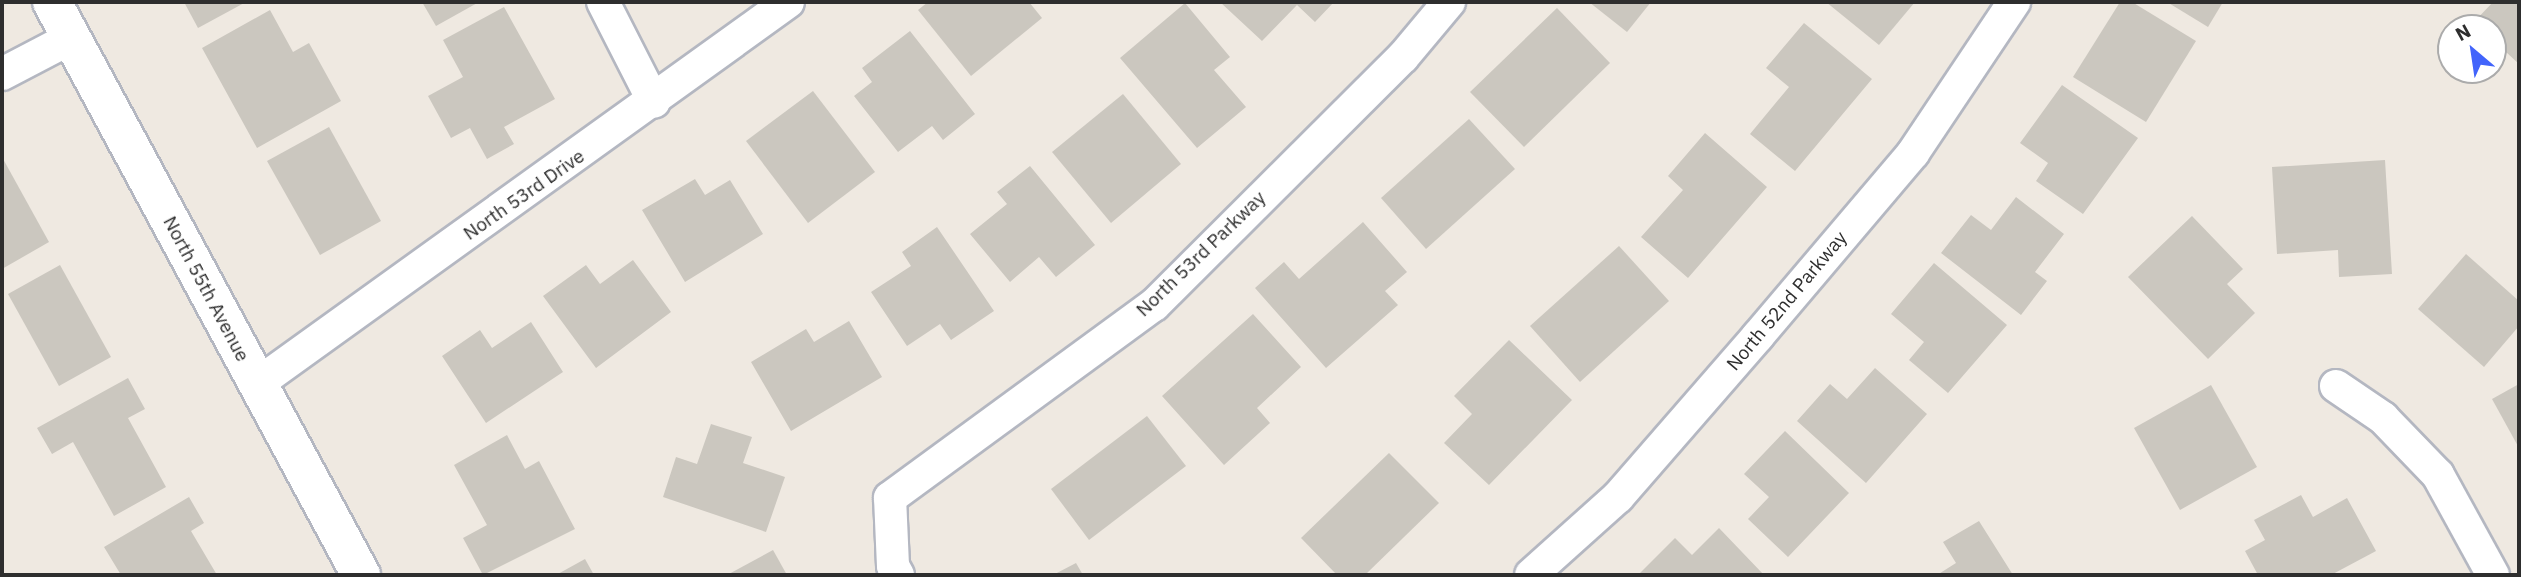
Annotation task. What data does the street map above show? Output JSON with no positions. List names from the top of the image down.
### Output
{
  "streets": {
    "street": [
      "North 53rd Drive",
      "North 53rd Parkway",
      "North 55th Avenue",
      "North 52nd Parkway"
    ]
  },
  "crossings": [
    ["North 53rd Drive", "North 55th Avenue"]
  ],
  "north": "top left"
}
